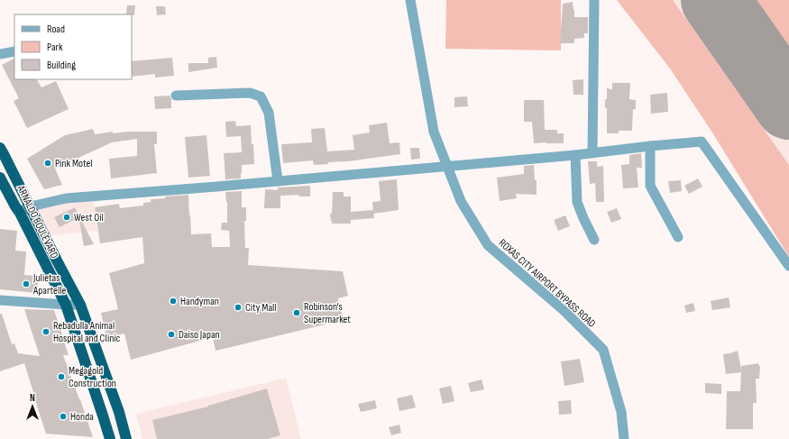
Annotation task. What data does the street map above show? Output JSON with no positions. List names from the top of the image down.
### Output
{
  "streets": {
    "highway": ["ARNALDO BOULEVARD"],
    "street": ["ROXAS CITY AIRPORT BYPASS ROAD"]
  },
  "places": [
    "Pink Motel",
    "West Oil",
    "Julietas Apartelle",
    "Handyman",
    "City Mall",
    "Robinson's Supermarket",
    "Rebadulla Animal Hospital and Clinic",
    "Daiso Japan",
    "Megagold Construction",
    "Honda"
  ],
  "legend": ["Road", "Park", "Building"],
  "north": "top"
}
